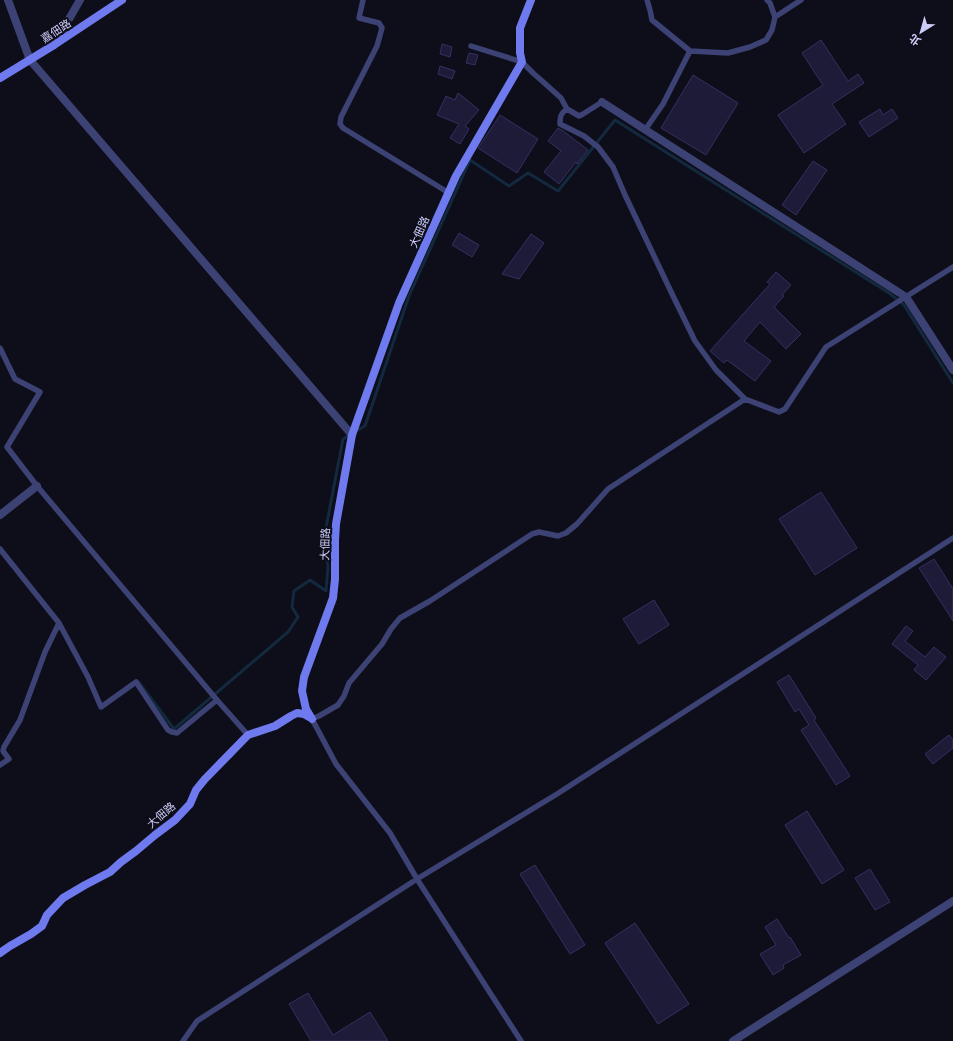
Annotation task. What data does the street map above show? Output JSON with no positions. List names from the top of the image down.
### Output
{
  "streets": {
    "street": ["嘉佃路", "大佃路"]
  },
  "north": "bottom left"
}
